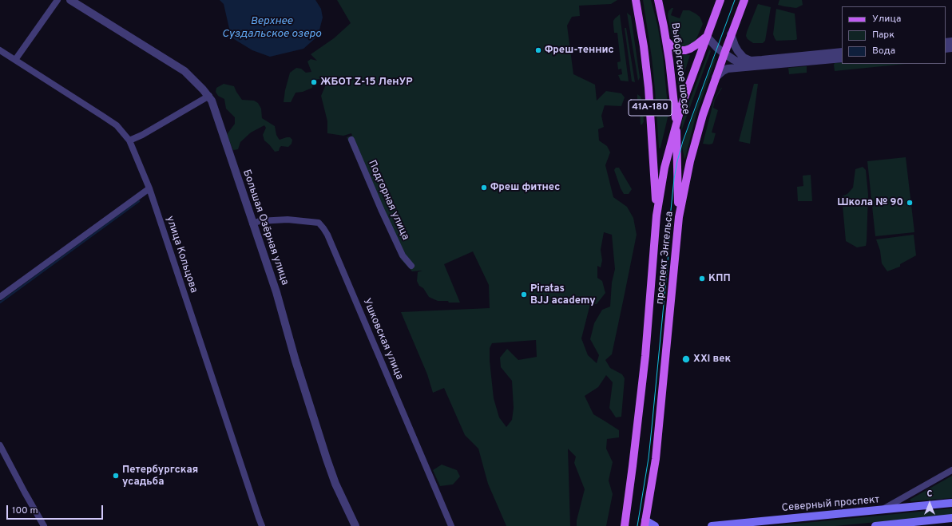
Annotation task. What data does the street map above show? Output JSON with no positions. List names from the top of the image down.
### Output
{
  "streets": {
    "main road": [
      "Выборгское шоссе",
      "41А-180",
      "проспект Энгельса",
      "Северный проспект"
    ],
    "street": [
      "Подгорная улица",
      "Большая Озёрная улица",
      "улица Кольцова",
      "Ушковская улица"
    ]
  },
  "crossings": [
    ["Выборгское шоссе", "проспект Энгельса"],
    ["41А-180", "проспект Энгельса"],
    ["Большая Озёрная улица", "Ушковская улица"]
  ],
  "water": ["Верхнее Суздальское озеро"],
  "places": [
    "Фреш-теннис",
    "ЖБОТ Z-15 ЛенУР",
    "Фреш фитнес",
    "Школа № 90",
    "КПП",
    "Piratas BJJ academy",
    "XXI век",
    "Петербургская усадьба"
  ],
  "legend": ["Улица", "Парк", "Вода"],
  "scale_bar": "100 m",
  "north": "top"
}
